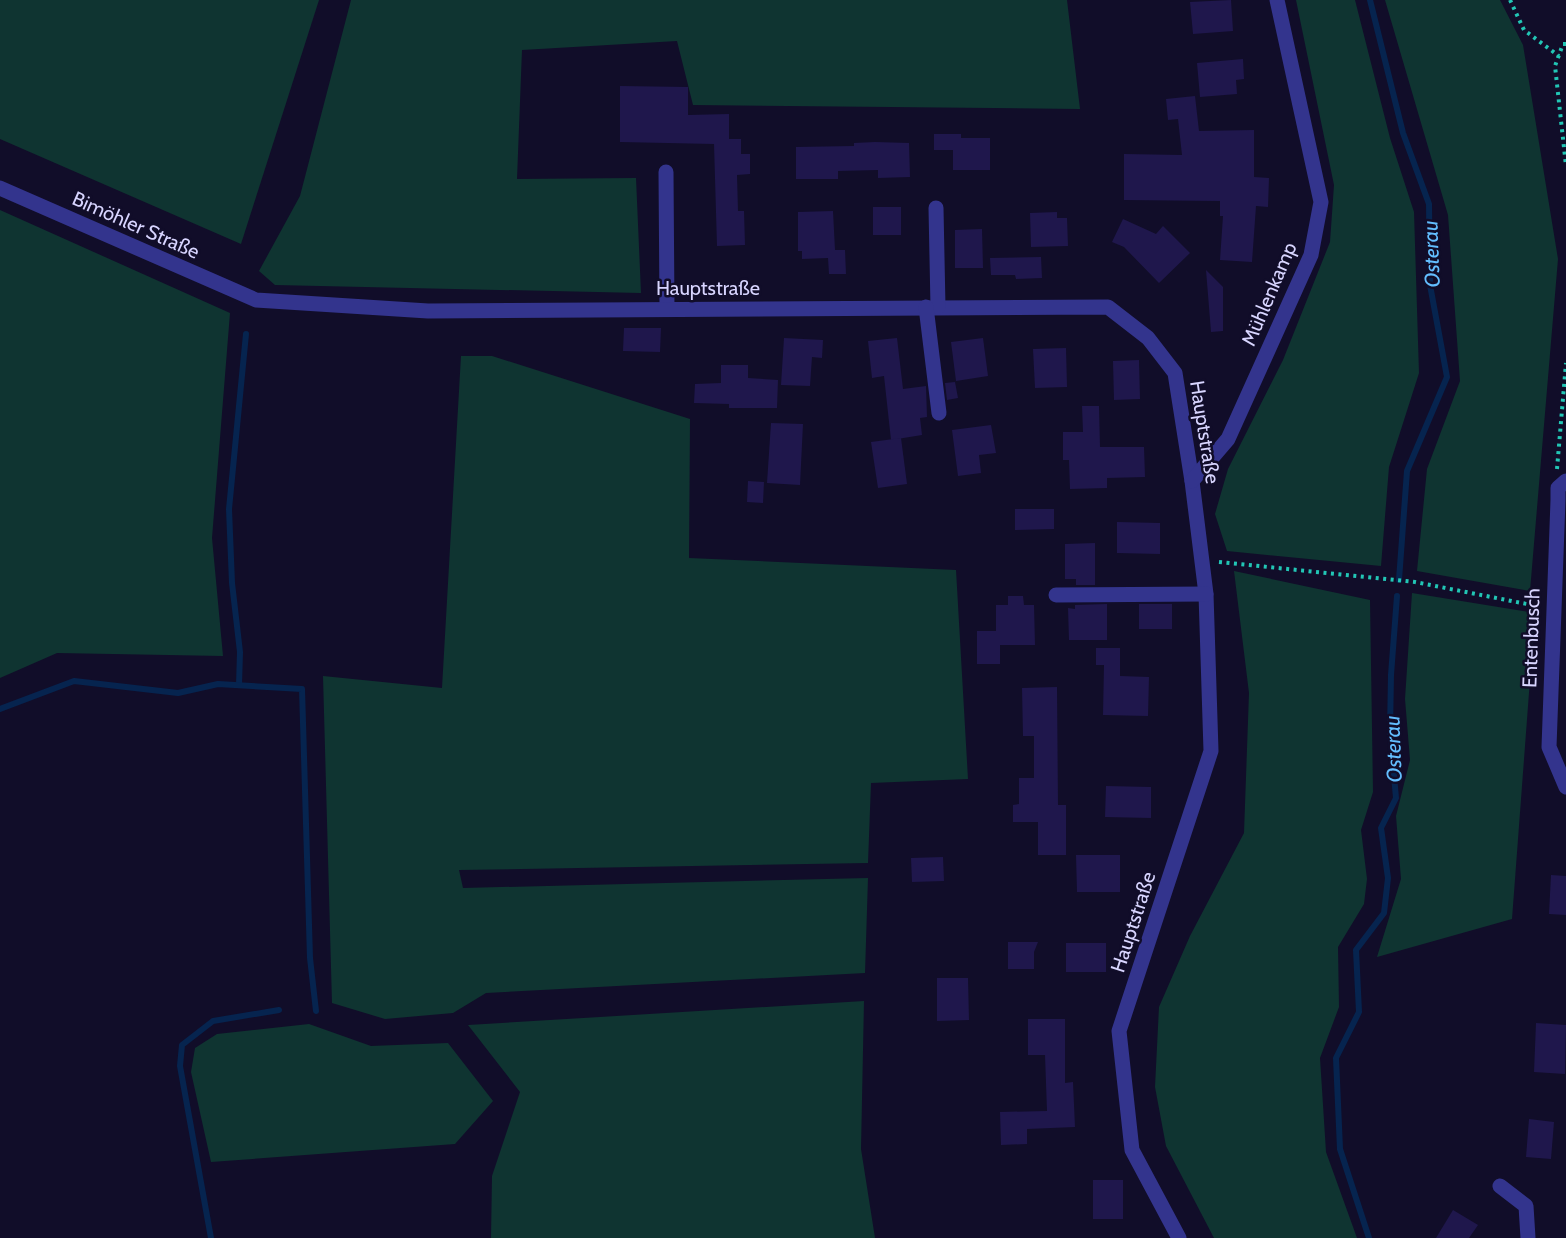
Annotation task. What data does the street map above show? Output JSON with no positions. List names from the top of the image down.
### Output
{
  "streets": {
    "street": [
      "Bimöhler Straße",
      "Hauptstraße",
      "Mühlenkamp",
      "Entenbusch"
    ]
  },
  "crossings": [
    ["Bimöhler Straße", "Hauptstraße"],
    ["Hauptstraße", "Mühlenkamp"]
  ],
  "water": ["Osterau"]
}
